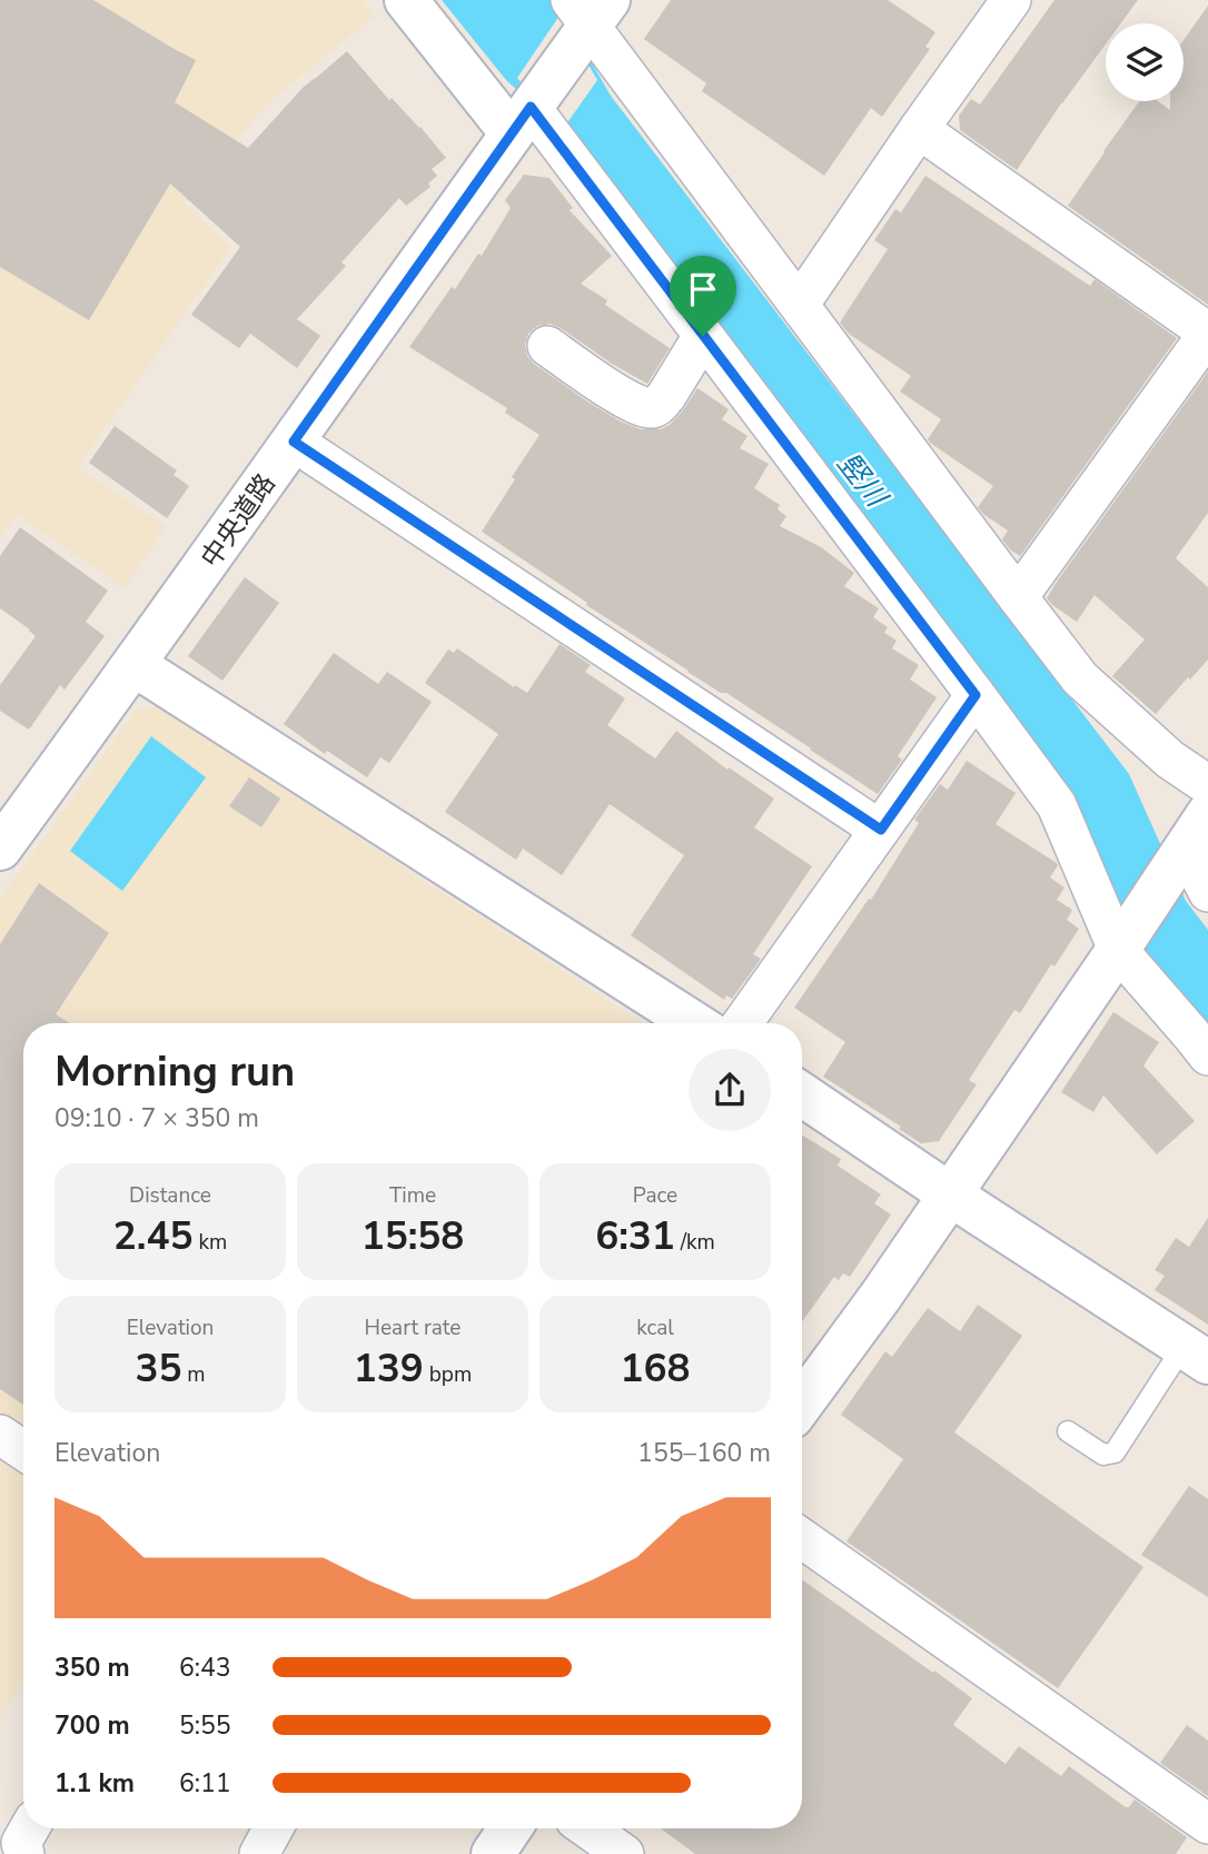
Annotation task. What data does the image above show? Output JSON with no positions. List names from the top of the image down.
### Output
{
  "streets": {
    "street": ["中央道路"]
  },
  "water": ["竪川"],
  "page": {
    "heading": ["Morning run", "09:10 · 7 × 350 m"],
    "stats": [
      ["Distance", "2.45 km"],
      ["Time", "15:58"],
      ["Pace", "6:31 /km"],
      ["Elevation", "35 m"],
      ["Heart rate", "139 bpm"],
      ["kcal", "168"]
    ],
    "chart": ["Elevation", "155–160 m"],
    "list": [
      {
        "name": "350 m",
        "note": "6:43"
      },
      {
        "name": "700 m",
        "note": "5:55"
      },
      {
        "name": "1.1 km",
        "note": "6:11"
      }
    ]
  }
}
